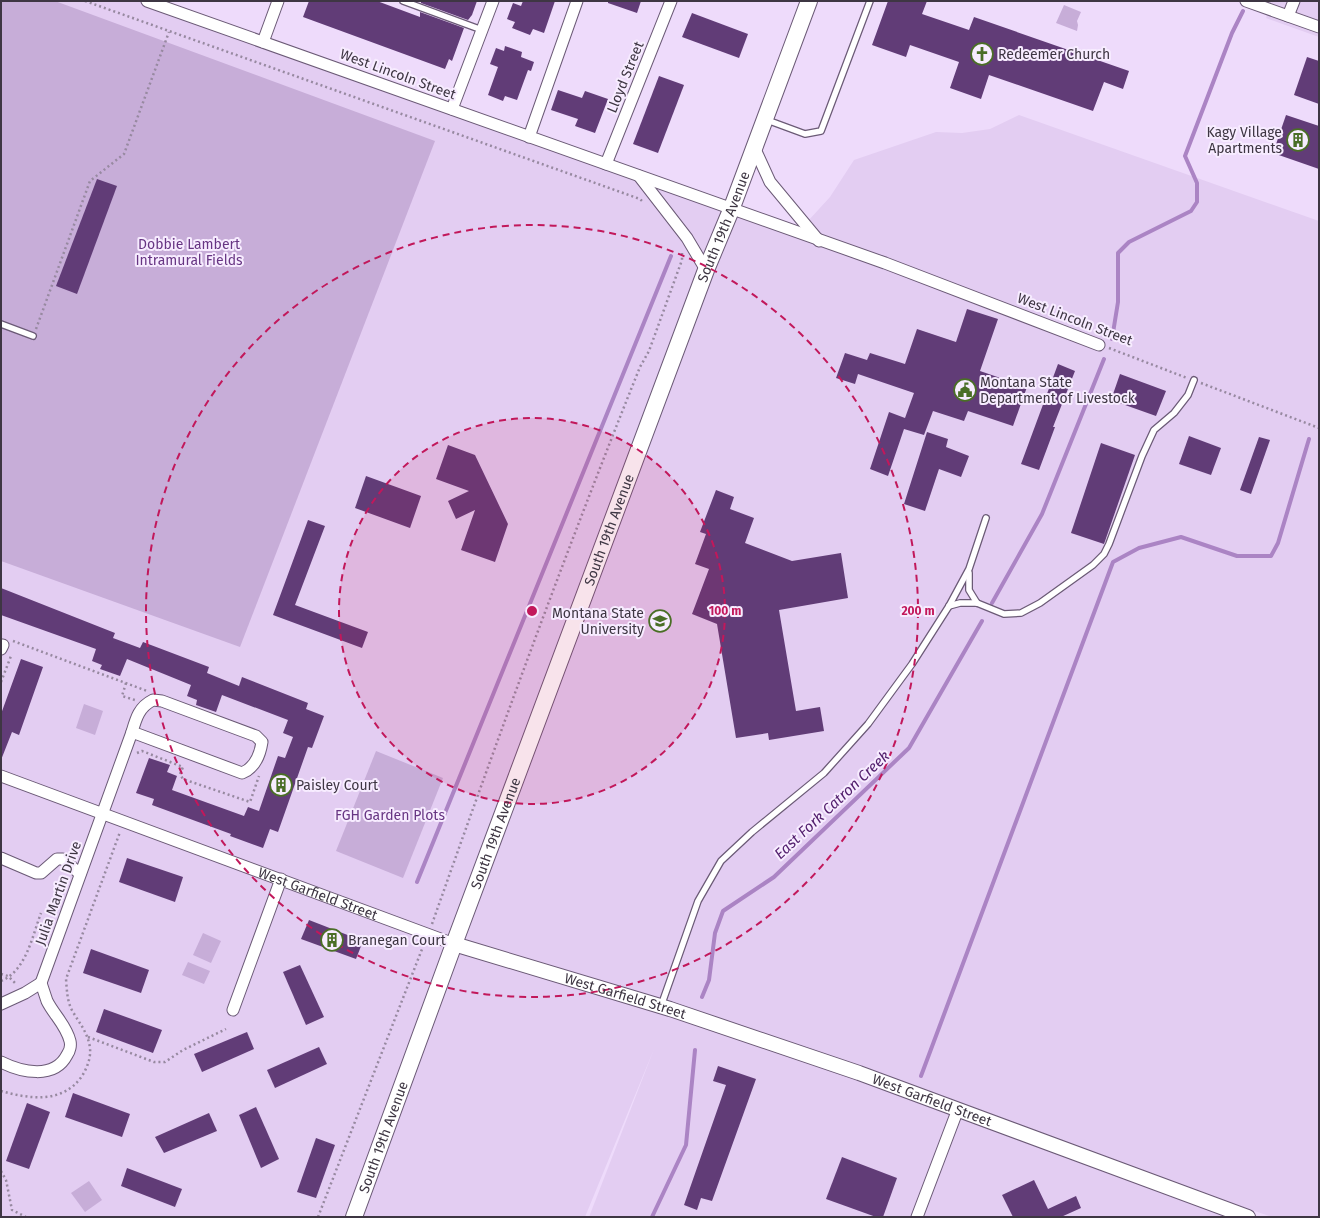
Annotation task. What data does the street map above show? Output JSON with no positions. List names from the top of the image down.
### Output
{
  "streets": {
    "main road": ["South 19th Avenue"],
    "street": [
      "West Lincoln Street",
      "Lloyd Street",
      "Julia Martin Drive",
      "West Garfield Street"
    ]
  },
  "crossings": [
    ["West Lincoln Street", "Lloyd Street"],
    ["West Lincoln Street", "South 19th Avenue"],
    ["South 19th Avenue", "West Garfield Street"],
    ["Julia Martin Drive", "West Garfield Street"]
  ],
  "water": ["East Fork Catron Creek"],
  "parks": ["Dobbie Lambert Intramural Fields", "FGH Garden Plots"],
  "places": {
    "church": ["Redeemer Church"],
    "building": ["Kagy Village Apartments", "Paisley Court", "Branegan Court"],
    "public building": ["Montana State Department of Livestock"],
    "school or university": ["Montana State University"]
  },
  "rings": ["100 m", "200 m"]
}
